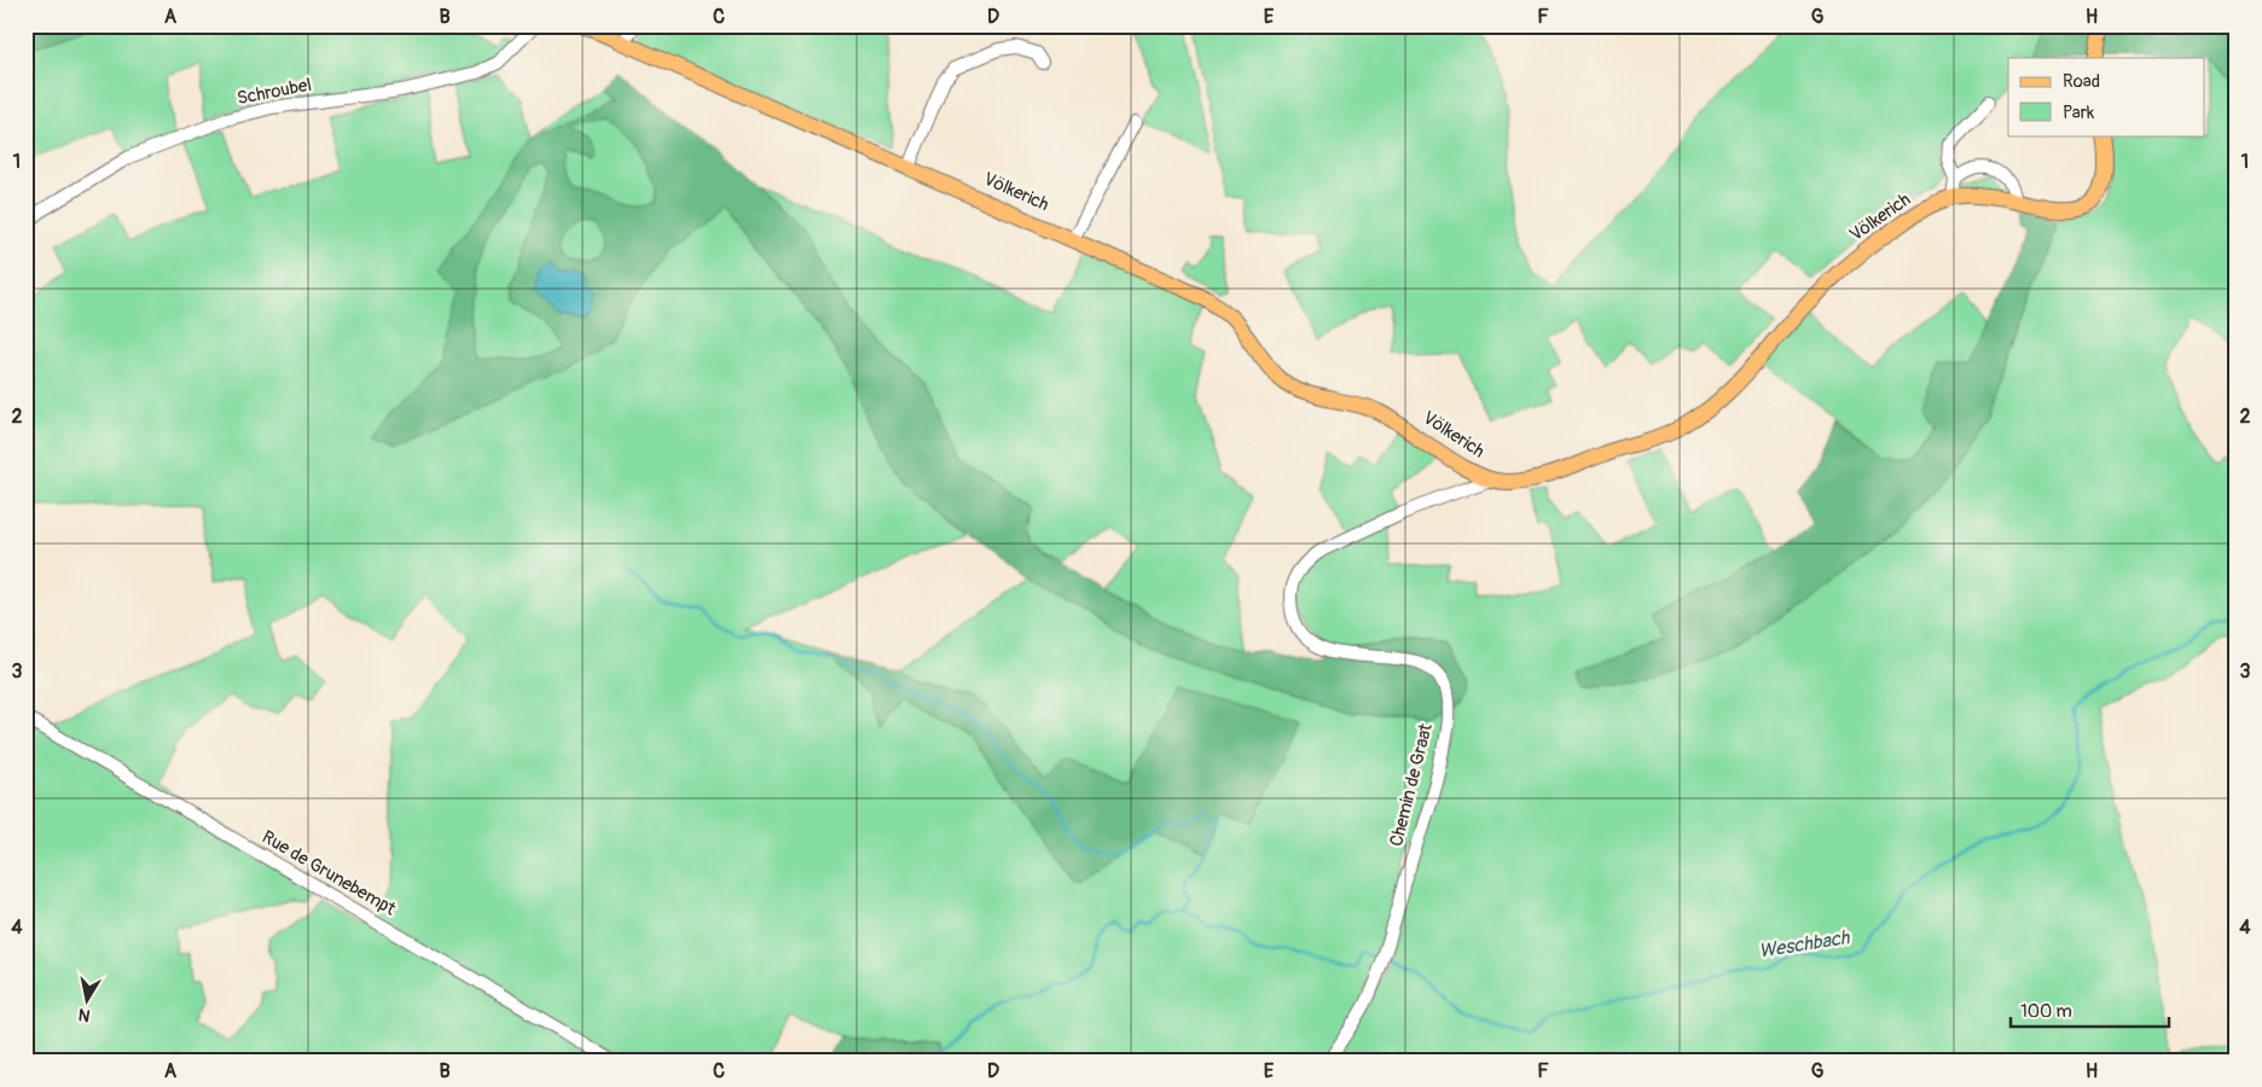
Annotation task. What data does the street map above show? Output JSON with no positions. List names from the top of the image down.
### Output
{
  "streets": {
    "main road": ["Völkerich"],
    "street": ["Schroubel", "Chemin de Graat", "Rue de Grunebempt"]
  },
  "crossings": [
    ["Völkerich", "Chemin de Graat"]
  ],
  "water": ["Weschbach"],
  "legend": ["Road", "Park"],
  "scale_bar": "100 m",
  "north": "bottom",
  "grid": {
    "columns": [
      "A",
      "B",
      "C",
      "D",
      "E",
      "F",
      "G",
      "H"
    ],
    "rows": [
      "1",
      "2",
      "3",
      "4"
    ]
  }
}
